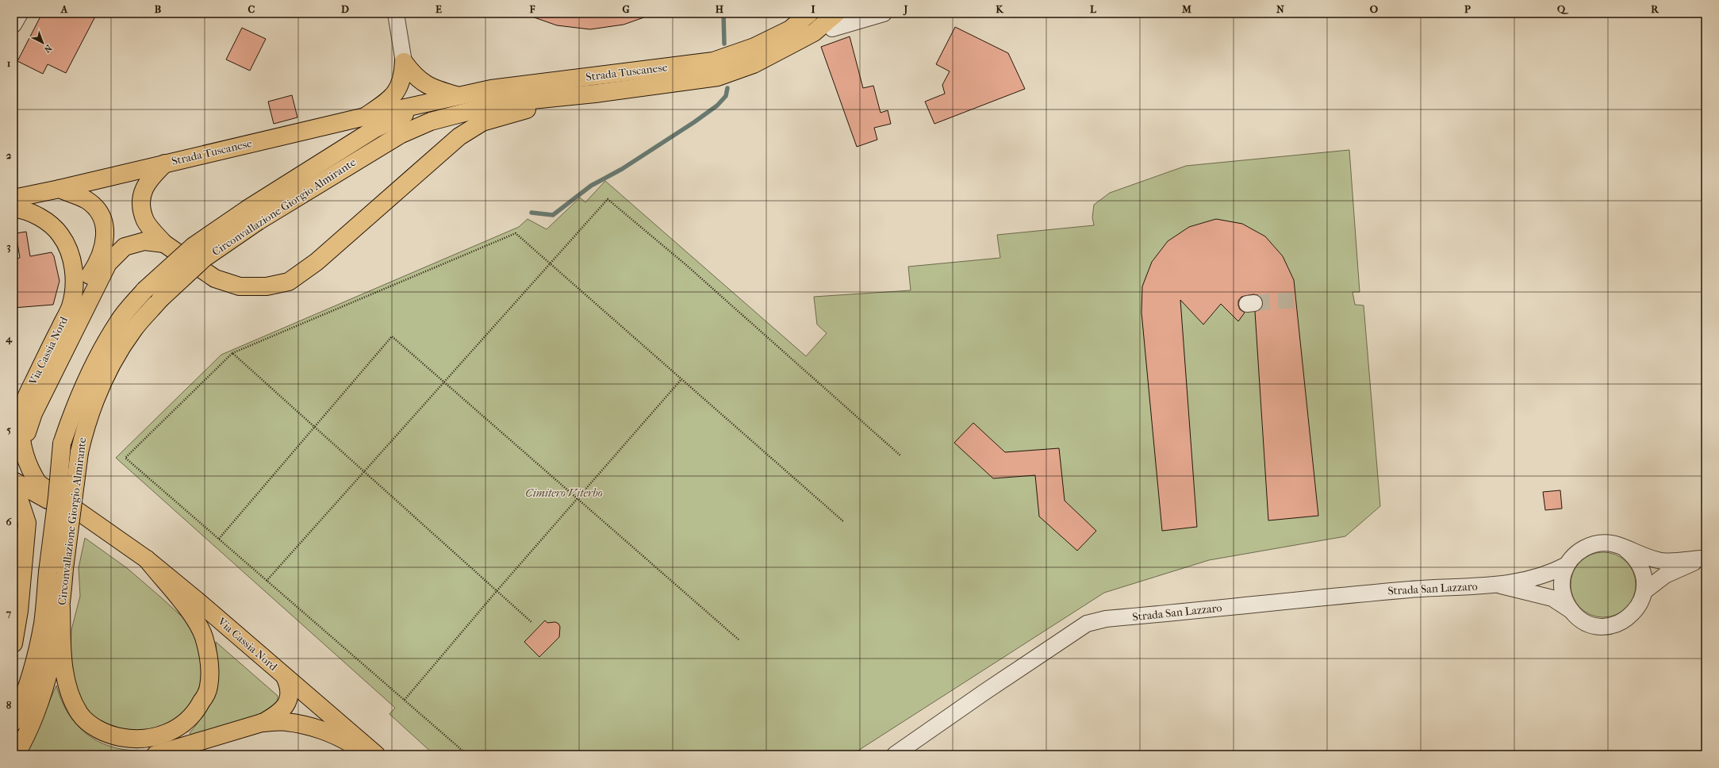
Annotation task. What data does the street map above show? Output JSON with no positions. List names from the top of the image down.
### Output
{
  "streets": {
    "main road": ["Strada Tuscanese", "Circonvallazione Giorgio Almirante", "Via Cassia Nord"],
    "street": ["Strada San Lazzaro"]
  },
  "crossings": [
    ["Strada Tuscanese", "Circonvallazione Giorgio Almirante"]
  ],
  "parks": ["Cimitero Viterbo"],
  "north": "bottom right",
  "grid": {
    "columns": [
      "A",
      "B",
      "C",
      "D",
      "E",
      "F",
      "G",
      "H",
      "I",
      "J",
      "K",
      "L",
      "M",
      "N",
      "O",
      "P",
      "Q",
      "R"
    ],
    "rows": [
      "1",
      "2",
      "3",
      "4",
      "5",
      "6",
      "7",
      "8"
    ]
  }
}
